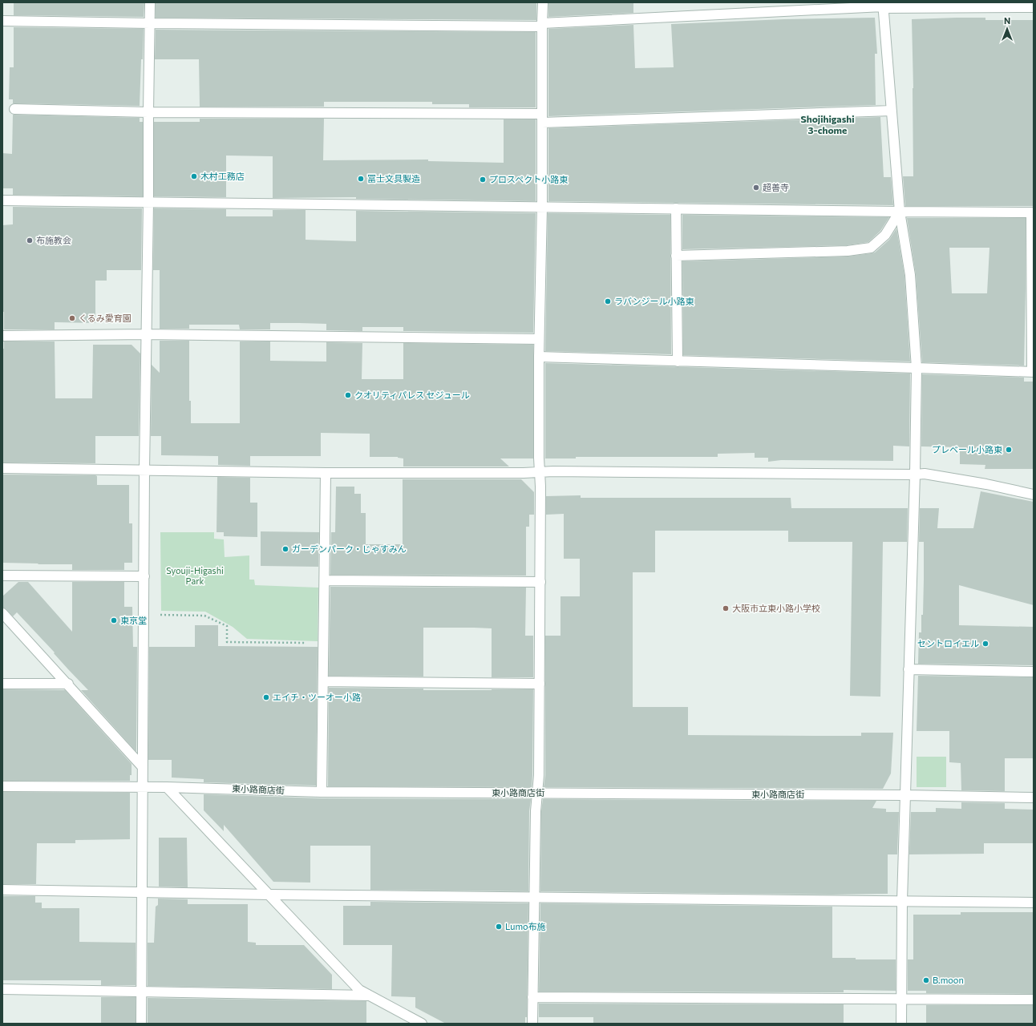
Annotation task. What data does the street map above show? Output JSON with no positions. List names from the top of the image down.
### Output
{
  "streets": {
    "street": ["東小路商店街"]
  },
  "districts": ["Shojihigashi 3-chome"],
  "parks": ["Syouji-Higashi Park"],
  "places": [
    "木村工務店",
    "冨士文具製造",
    "プロスペクト小路東",
    "超善寺",
    "布施教会",
    "ラバンジール小路東",
    "くるみ愛育園",
    "クオリティパレス セジュール",
    "プレベール小路東",
    "ガーデンパーク・じゃすみん",
    "大阪市立東小路小学校",
    "東京堂",
    "セントロイエル",
    "エイチ・ツーオー小路",
    "Lumo布施",
    "B.moon"
  ],
  "north": "top"
}
